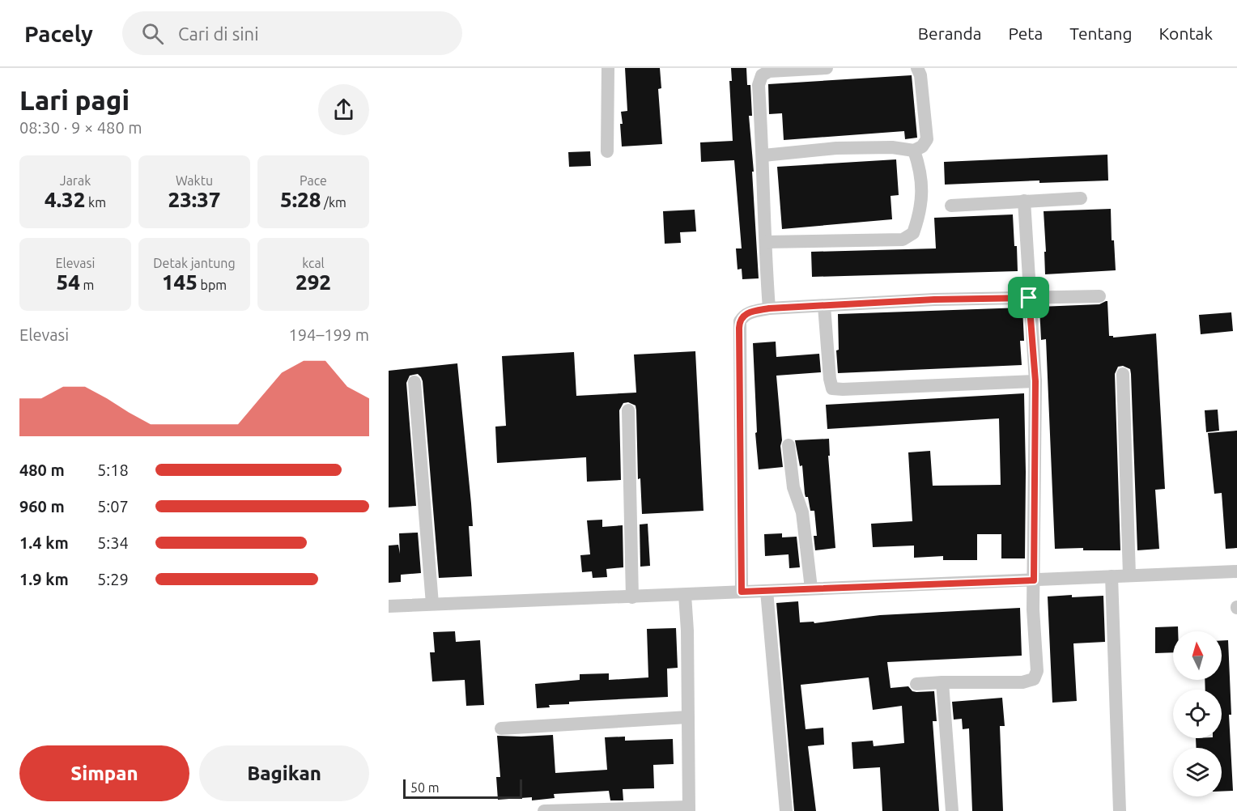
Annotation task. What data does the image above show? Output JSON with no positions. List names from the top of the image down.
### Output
{
  "scale_bar": "50 m",
  "north": "top",
  "page": {
    "header": "Pacely",
    "search": "Cari di sini",
    "nav": [
      "Beranda",
      "Peta",
      "Tentang",
      "Kontak"
    ],
    "heading": ["Lari pagi", "08:30 · 9 × 480 m"],
    "stats": [
      ["Jarak", "4.32 km"],
      ["Waktu", "23:37"],
      ["Pace", "5:28 /km"],
      ["Elevasi", "54 m"],
      ["Detak jantung", "145 bpm"],
      ["kcal", "292"]
    ],
    "chart": ["Elevasi", "194–199 m"],
    "list": [
      {
        "name": "480 m",
        "note": "5:18"
      },
      {
        "name": "960 m",
        "note": "5:07"
      },
      {
        "name": "1.4 km",
        "note": "5:34"
      },
      {
        "name": "1.9 km",
        "note": "5:29"
      }
    ],
    "buttons": ["Simpan", "Bagikan"],
    "scale": "50 m"
  }
}
